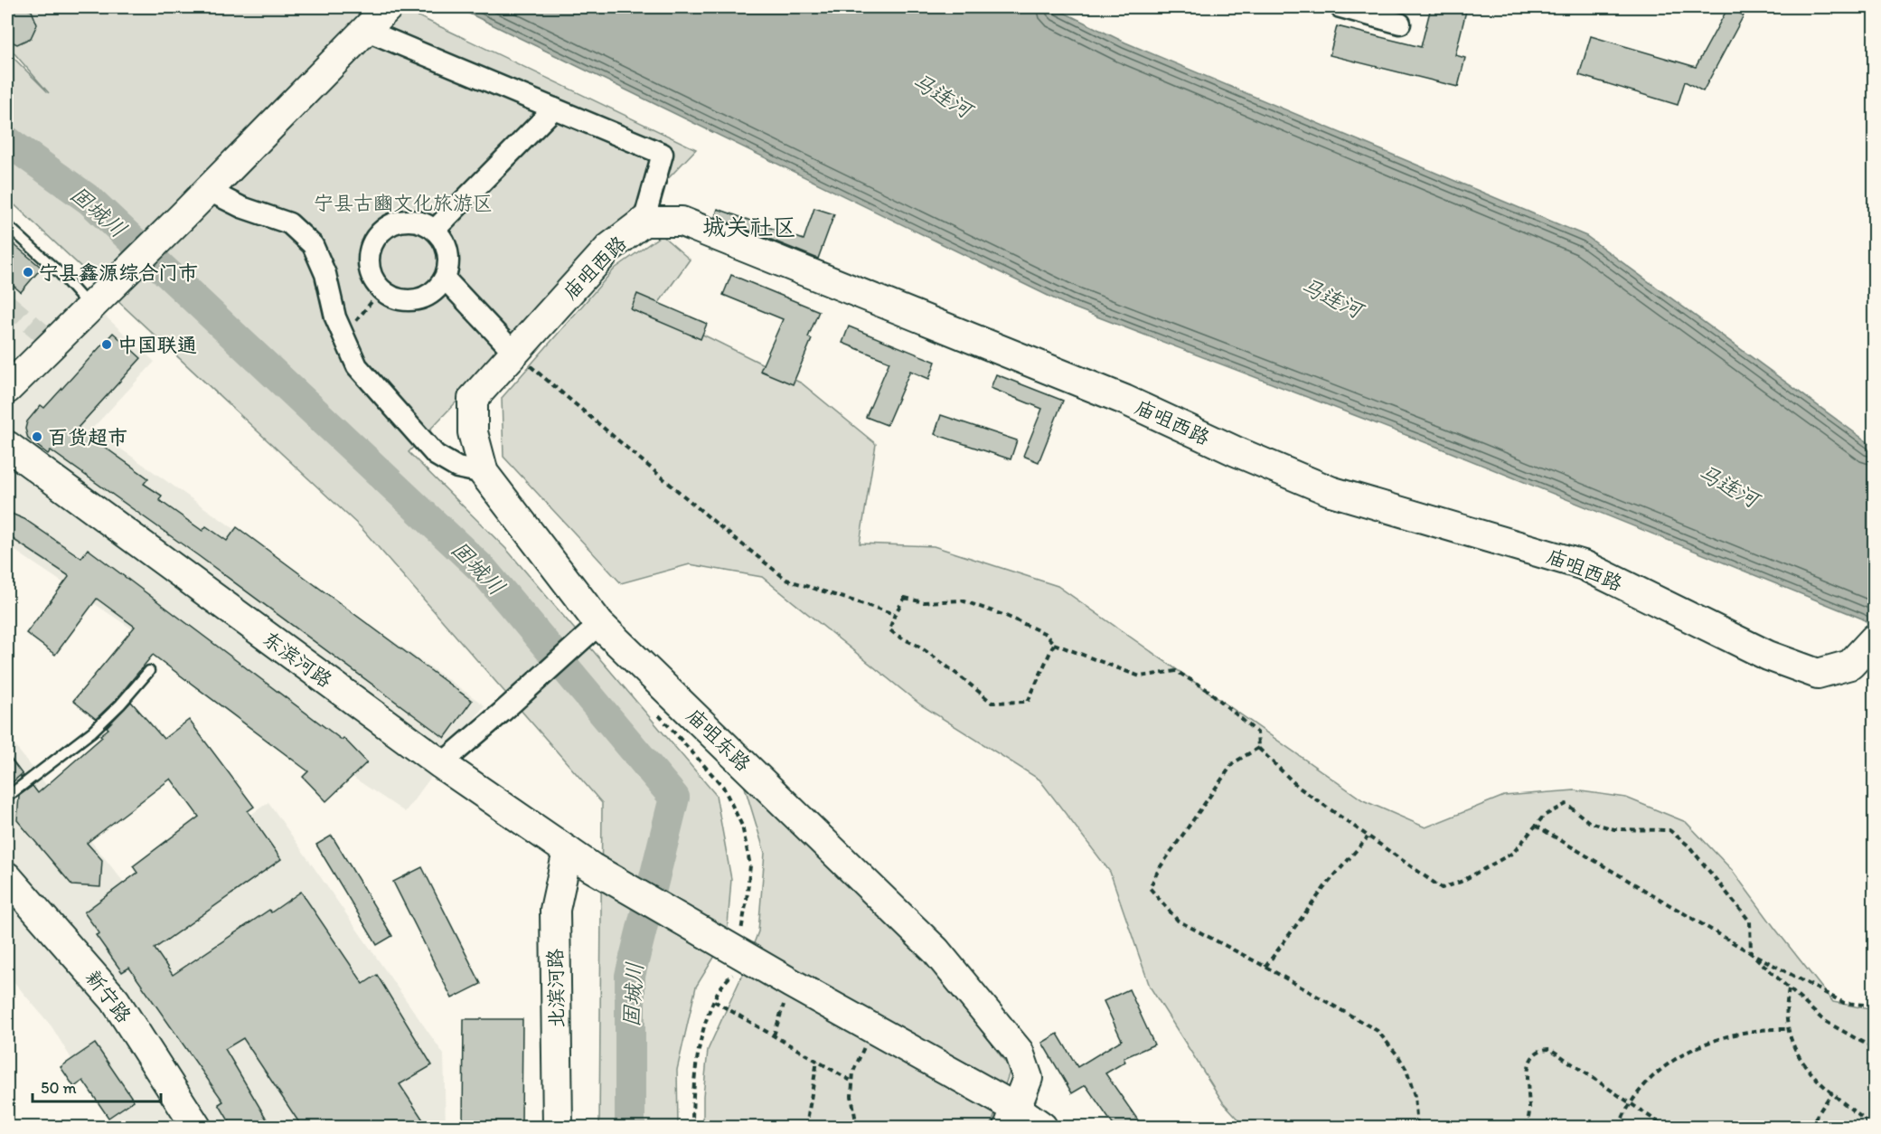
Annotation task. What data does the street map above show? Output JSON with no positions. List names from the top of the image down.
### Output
{
  "streets": {
    "street": [
      "庙咀西路",
      "东滨河路",
      "庙咀东路",
      "北滨河路",
      "新宁路"
    ]
  },
  "crossings": [
    ["庙咀西路", "庙咀东路"],
    ["东滨河路", "庙咀东路"],
    ["东滨河路", "北滨河路"]
  ],
  "districts": ["城关社区"],
  "water": ["马连河", "固城川"],
  "parks": ["宁县古豳文化旅游区"],
  "places": ["宁县鑫源综合门市", "中国联通", "百货超市"],
  "scale_bar": "50 m"
}
